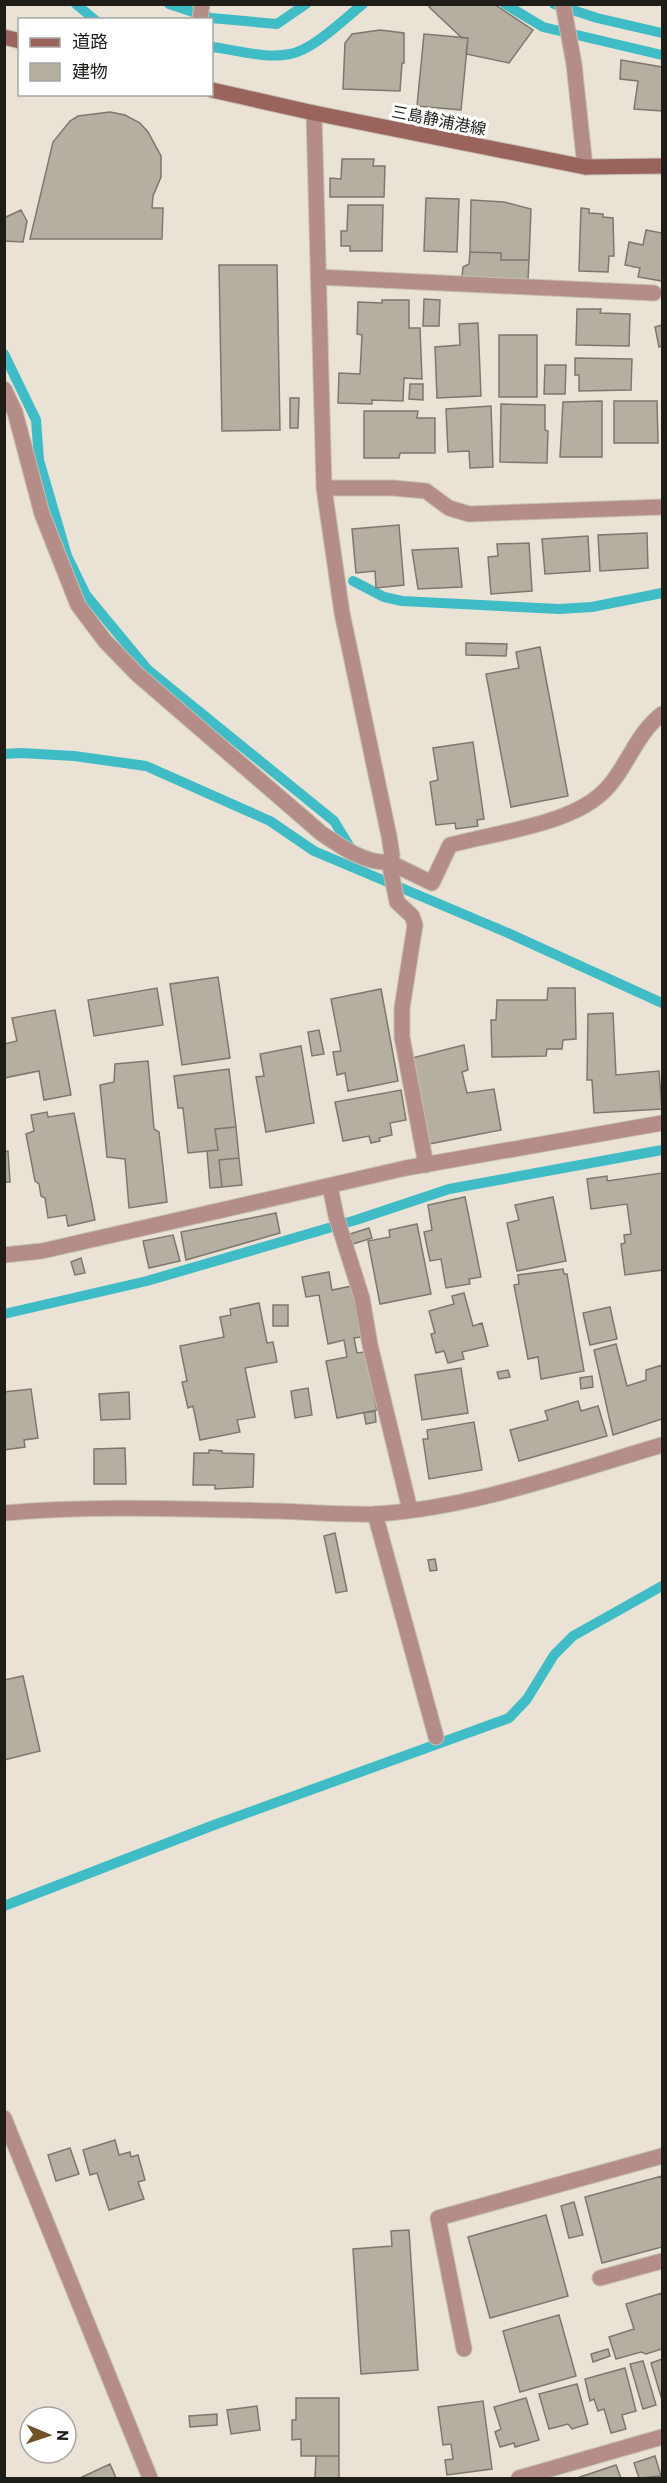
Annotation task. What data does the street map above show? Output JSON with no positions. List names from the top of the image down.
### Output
{
  "streets": {
    "main road": ["三島静浦港線"]
  },
  "legend": ["道路", "建物"],
  "north": "right"
}
